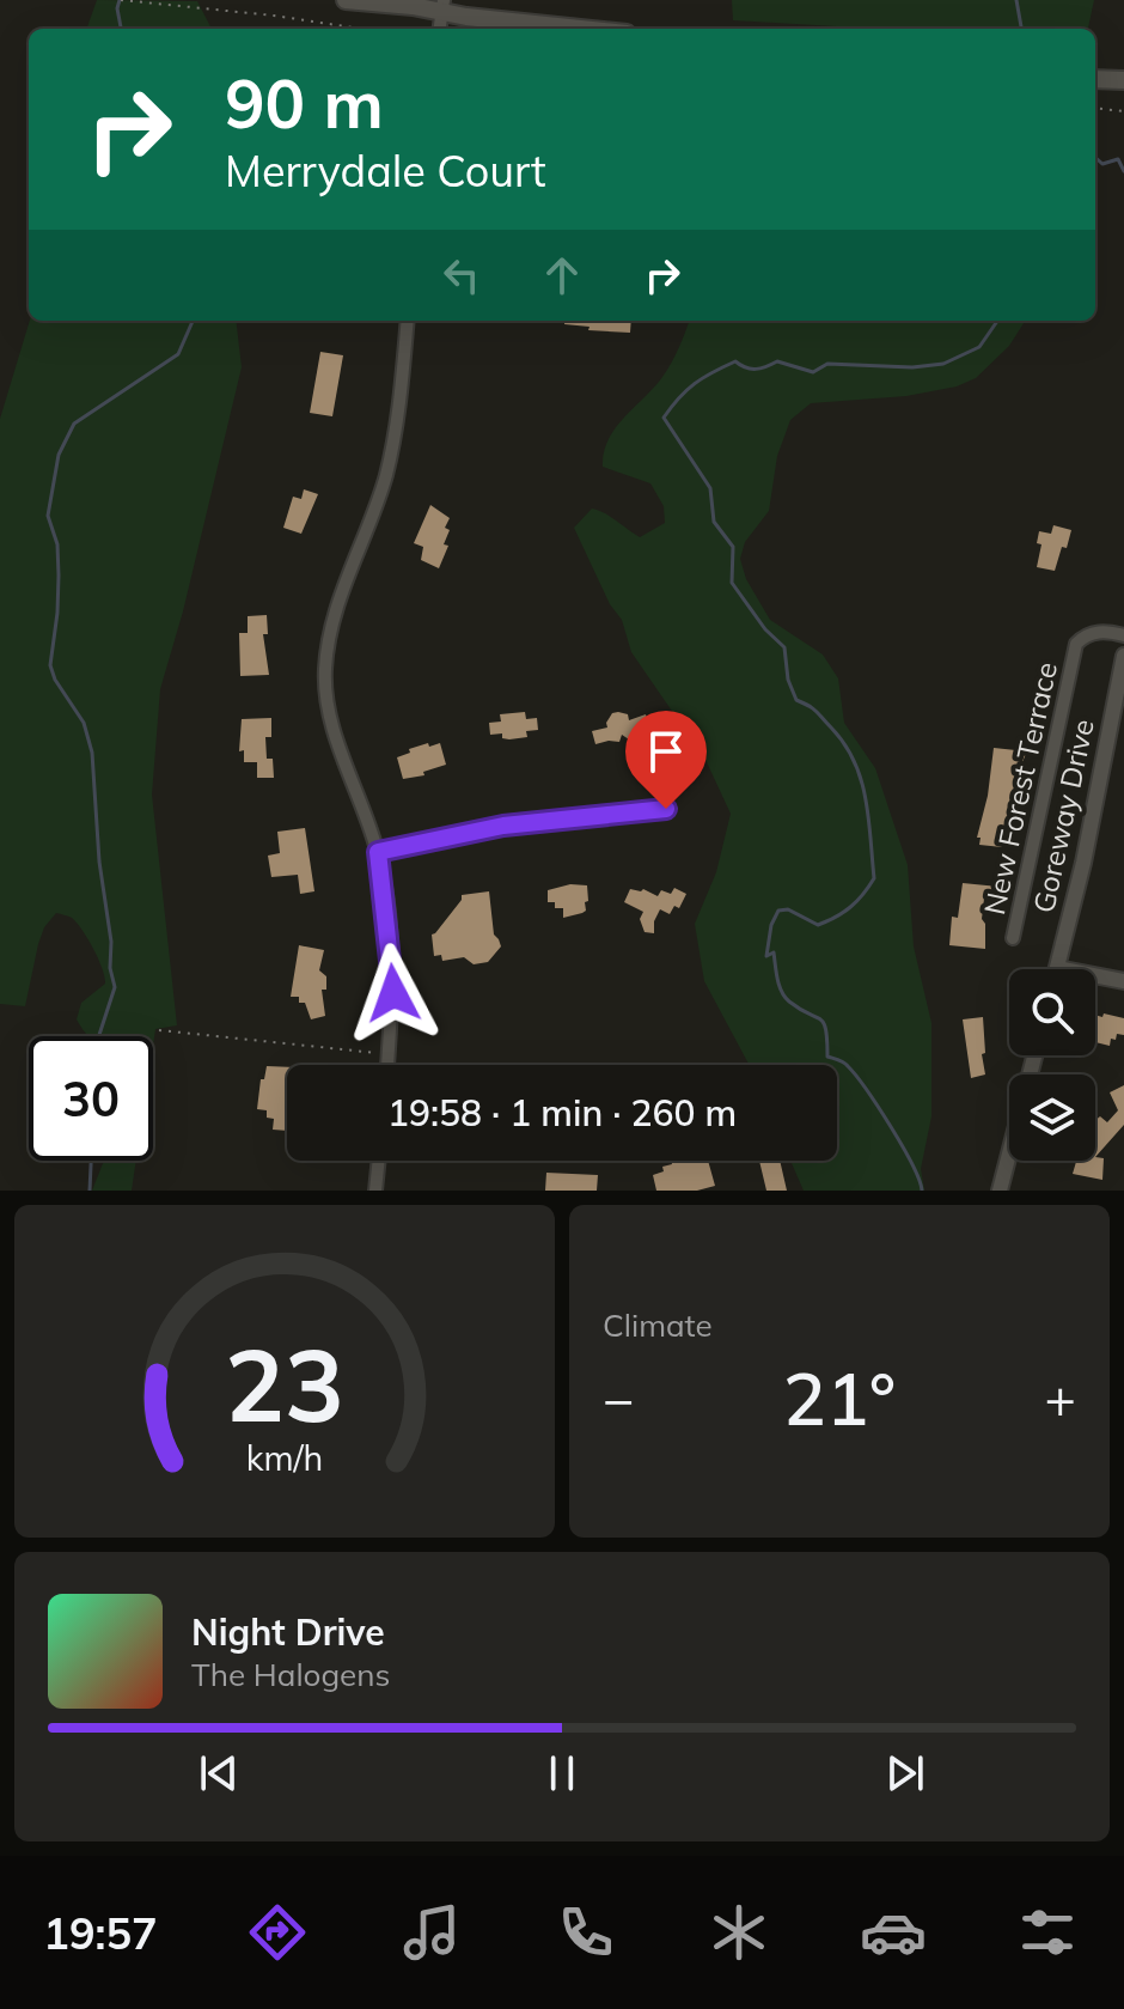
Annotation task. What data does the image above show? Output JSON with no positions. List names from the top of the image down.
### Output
{
  "streets": {
    "street": ["New Forest Terrace", "Goreway Drive"]
  },
  "page": {
    "turn": ["90 m", "Merrydale Court"],
    "limit": "30",
    "trip": "19:58 · 1 min · 260 m",
    "tile": "Climate",
    "heat": ["−", "21°", "+"],
    "song": ["Night Drive", "The Halogens"],
    "tabs": "19:57",
    "gauge": ["23", "km/h"]
  }
}
